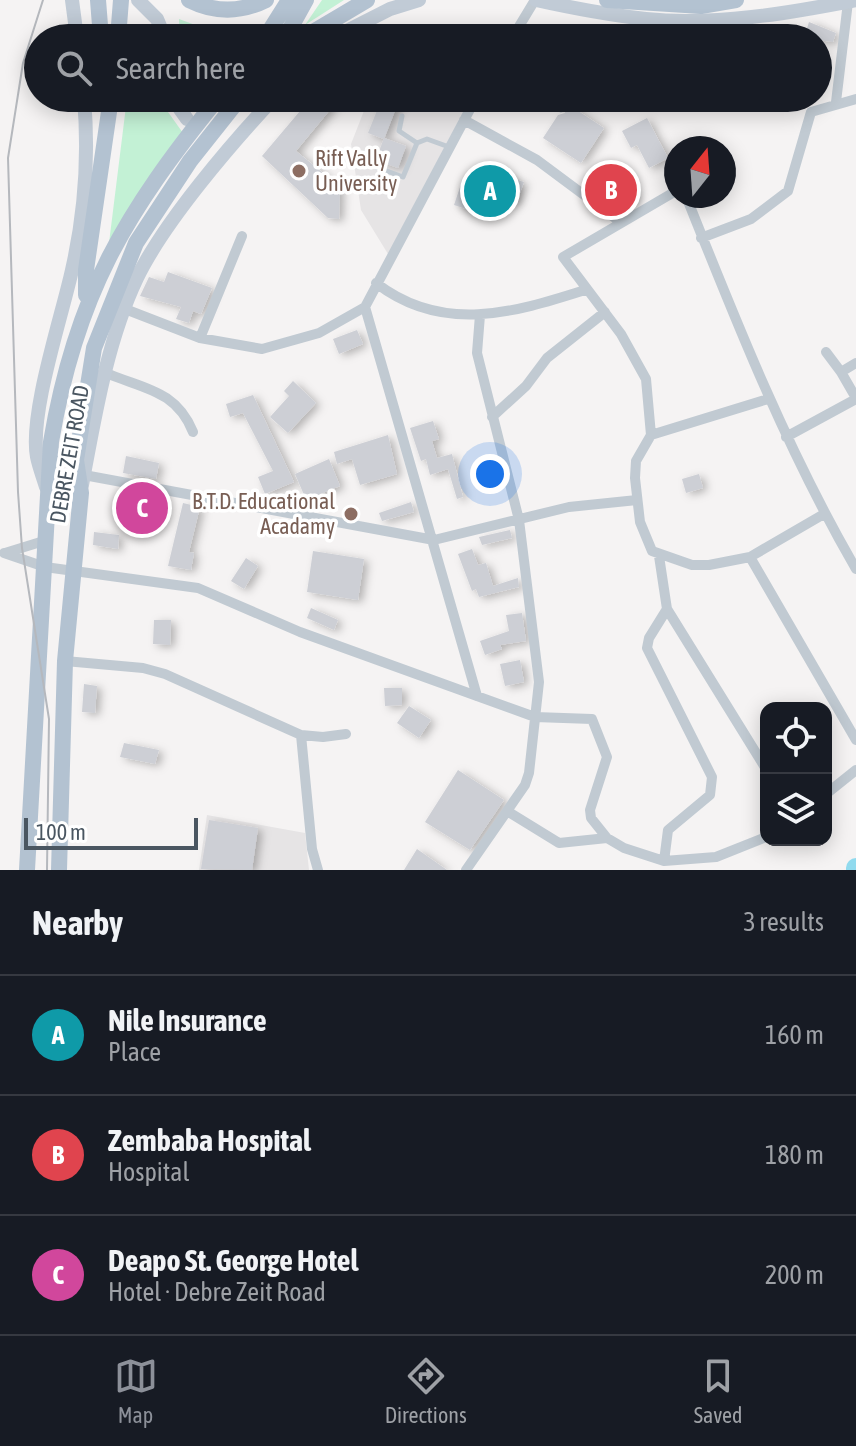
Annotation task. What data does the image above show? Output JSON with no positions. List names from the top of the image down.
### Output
{
  "streets": {
    "main road": ["DEBRE ZEIT ROAD"]
  },
  "places": ["Rift Vally University", "B.T.D. Educational Acadamy"],
  "scale_bar": "100 m",
  "north": "top",
  "page": {
    "search": "Search here",
    "pins": ["B", "A", "C"],
    "scale": "100 m",
    "heading": ["Nearby", "3 results"],
    "list": [
      {
        "mark": "A",
        "name": "Nile Insurance",
        "note": "Place",
        "value": "160 m"
      },
      {
        "mark": "B",
        "name": "Zembaba Hospital",
        "note": "Hospital",
        "value": "180 m"
      },
      {
        "mark": "C",
        "name": "Deapo St. George Hotel",
        "note": "Hotel · Debre Zeit Road",
        "value": "200 m"
      }
    ],
    "nav": ["Map", "Directions", "Saved"]
  }
}
